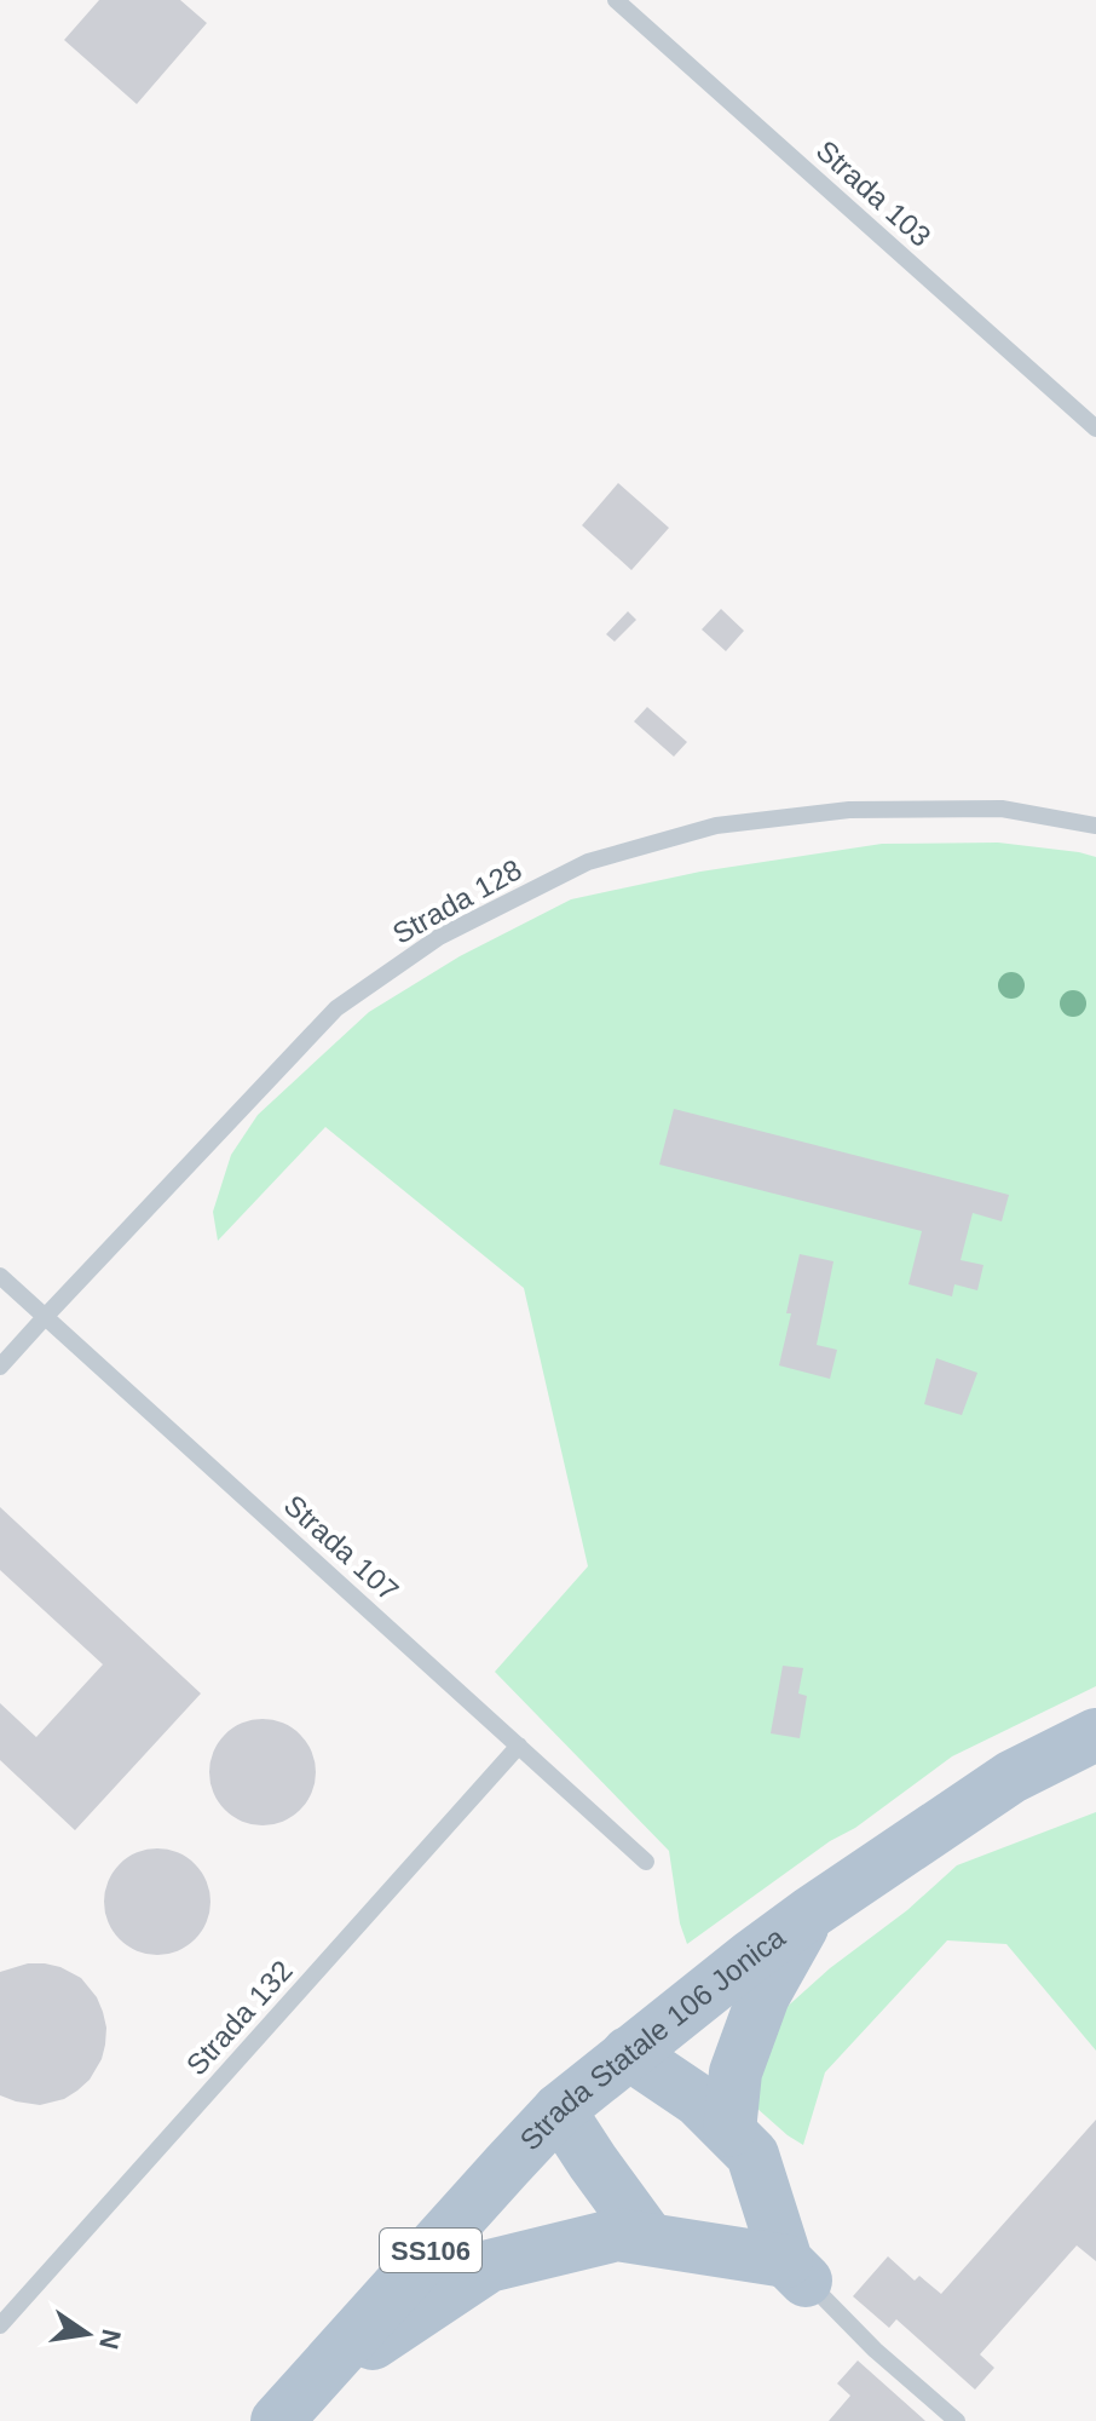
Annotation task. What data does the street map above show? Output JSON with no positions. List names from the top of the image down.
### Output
{
  "streets": {
    "main road": ["Strada Statale 106 Jonica", "SS106"],
    "lane": [
      "Strada 103",
      "Strada 128",
      "Strada 107",
      "Strada 132"
    ]
  },
  "crossings": [
    ["Strada 128", "Strada 107"],
    ["Strada 107", "Strada 132"]
  ],
  "north": "right"
}
